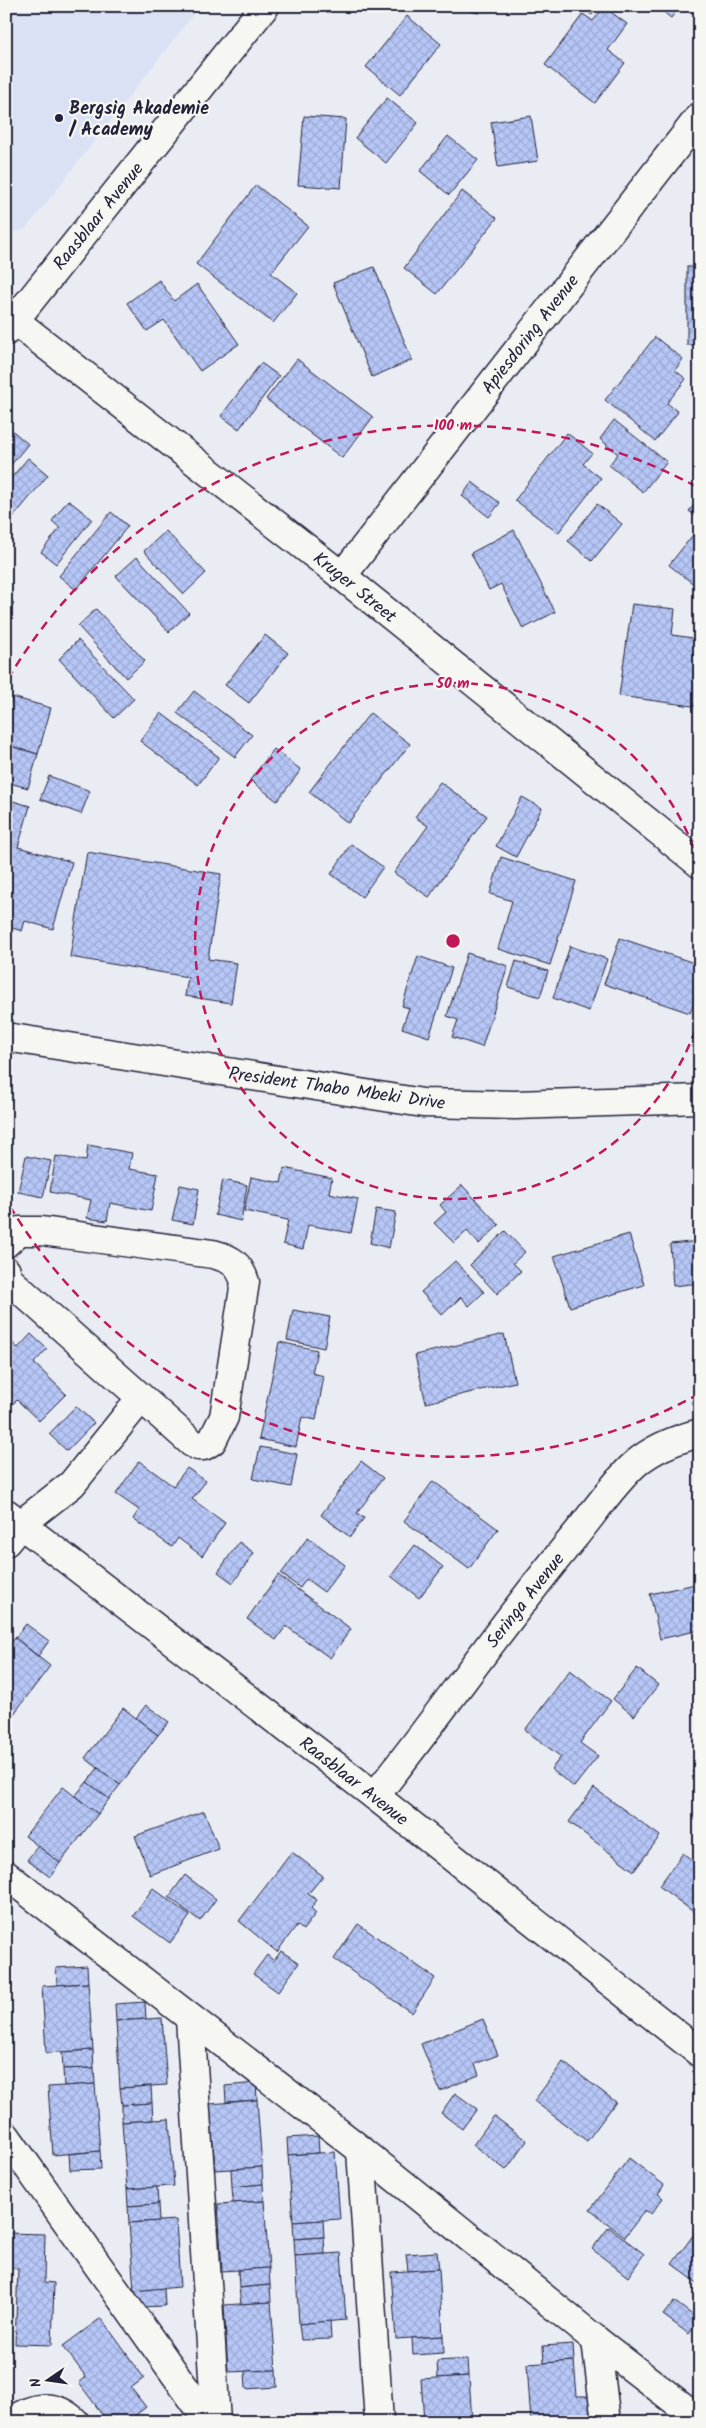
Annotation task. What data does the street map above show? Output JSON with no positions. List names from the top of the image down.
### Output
{
  "streets": {
    "street": [
      "Raasblaar Avenue",
      "Apiesdoring Avenue",
      "Kruger Street",
      "President Thabo Mbeki Drive",
      "Seringa Avenue"
    ]
  },
  "crossings": [
    ["Raasblaar Avenue", "Kruger Street"],
    ["Raasblaar Avenue", "Seringa Avenue"],
    ["Apiesdoring Avenue", "Kruger Street"]
  ],
  "places": ["Bergsig Akademie / Academy"],
  "north": "left",
  "rings": ["100 m", "50 m"]
}
